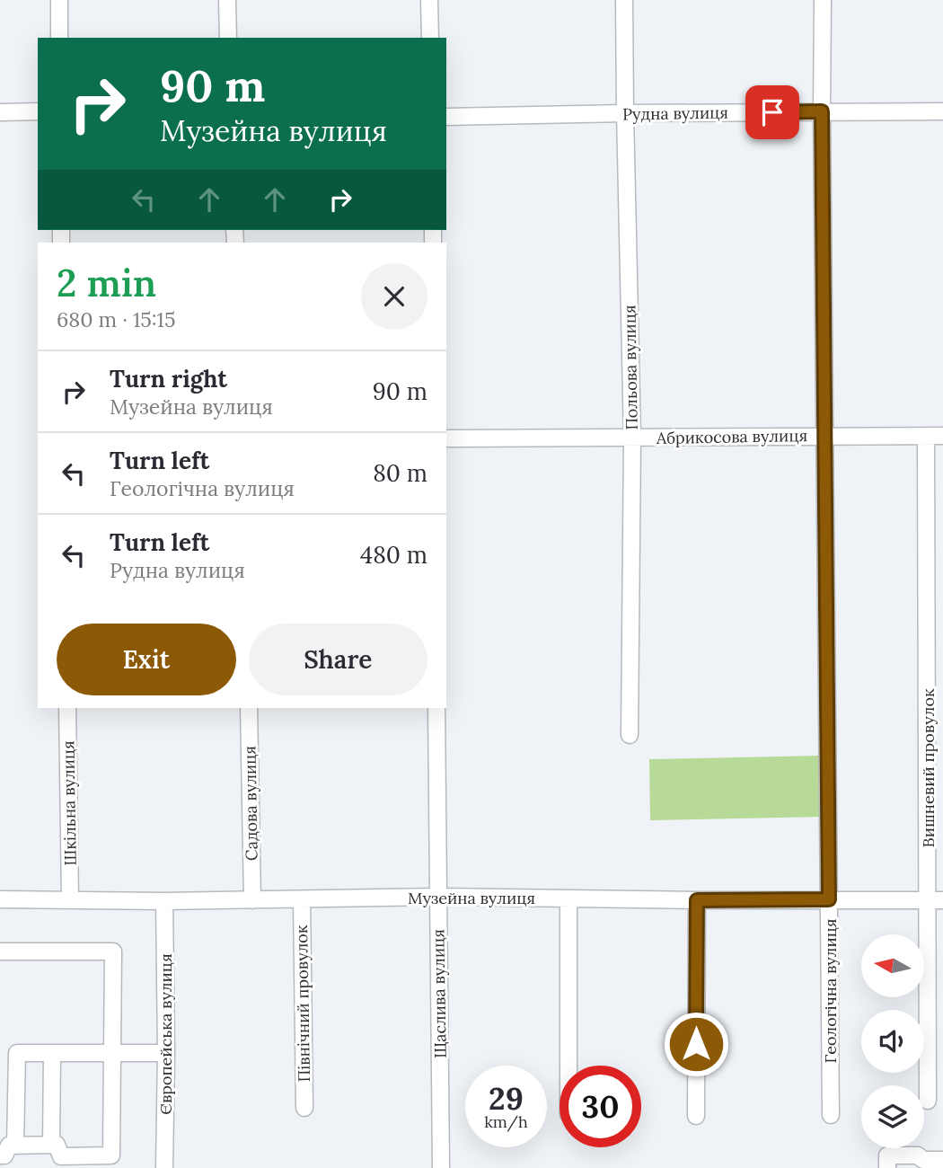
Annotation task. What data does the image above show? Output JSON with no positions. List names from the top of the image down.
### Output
{
  "streets": {
    "street": [
      "Рудна вулиця",
      "Польова вулиця",
      "Абрикосова вулиця",
      "Вишневий провулок",
      "Шкільна вулиця",
      "Садова вулиця",
      "Музейна вулиця",
      "Геологічна вулиця",
      "Щаслива вулиця",
      "Північний провулок",
      "Європейська вулиця"
    ]
  },
  "crossings": [
    ["Рудна вулиця", "Польова вулиця"],
    ["Рудна вулиця", "Геологічна вулиця"],
    ["Польова вулиця", "Абрикосова вулиця"],
    ["Абрикосова вулиця", "Вишневий провулок"],
    ["Абрикосова вулиця", "Геологічна вулиця"],
    ["Вишневий провулок", "Музейна вулиця"],
    ["Шкільна вулиця", "Музейна вулиця"],
    ["Садова вулиця", "Музейна вулиця"],
    ["Музейна вулиця", "Геологічна вулиця"],
    ["Музейна вулиця", "Щаслива вулиця"],
    ["Музейна вулиця", "Північний провулок"],
    ["Музейна вулиця", "Європейська вулиця"]
  ],
  "north": "left",
  "page": {
    "turn": ["90 m", "Музейна вулиця"],
    "heading": ["2 min", "680 m · 15:15"],
    "list": [
      {
        "name": "Turn right",
        "note": "Музейна вулиця",
        "value": "90 m"
      },
      {
        "name": "Turn left",
        "note": "Геологічна вулиця",
        "value": "80 m"
      },
      {
        "name": "Turn left",
        "note": "Рудна вулиця",
        "value": "480 m"
      }
    ],
    "buttons": ["Exit", "Share"],
    "speed": "29 km/h",
    "limit": "30"
  }
}
